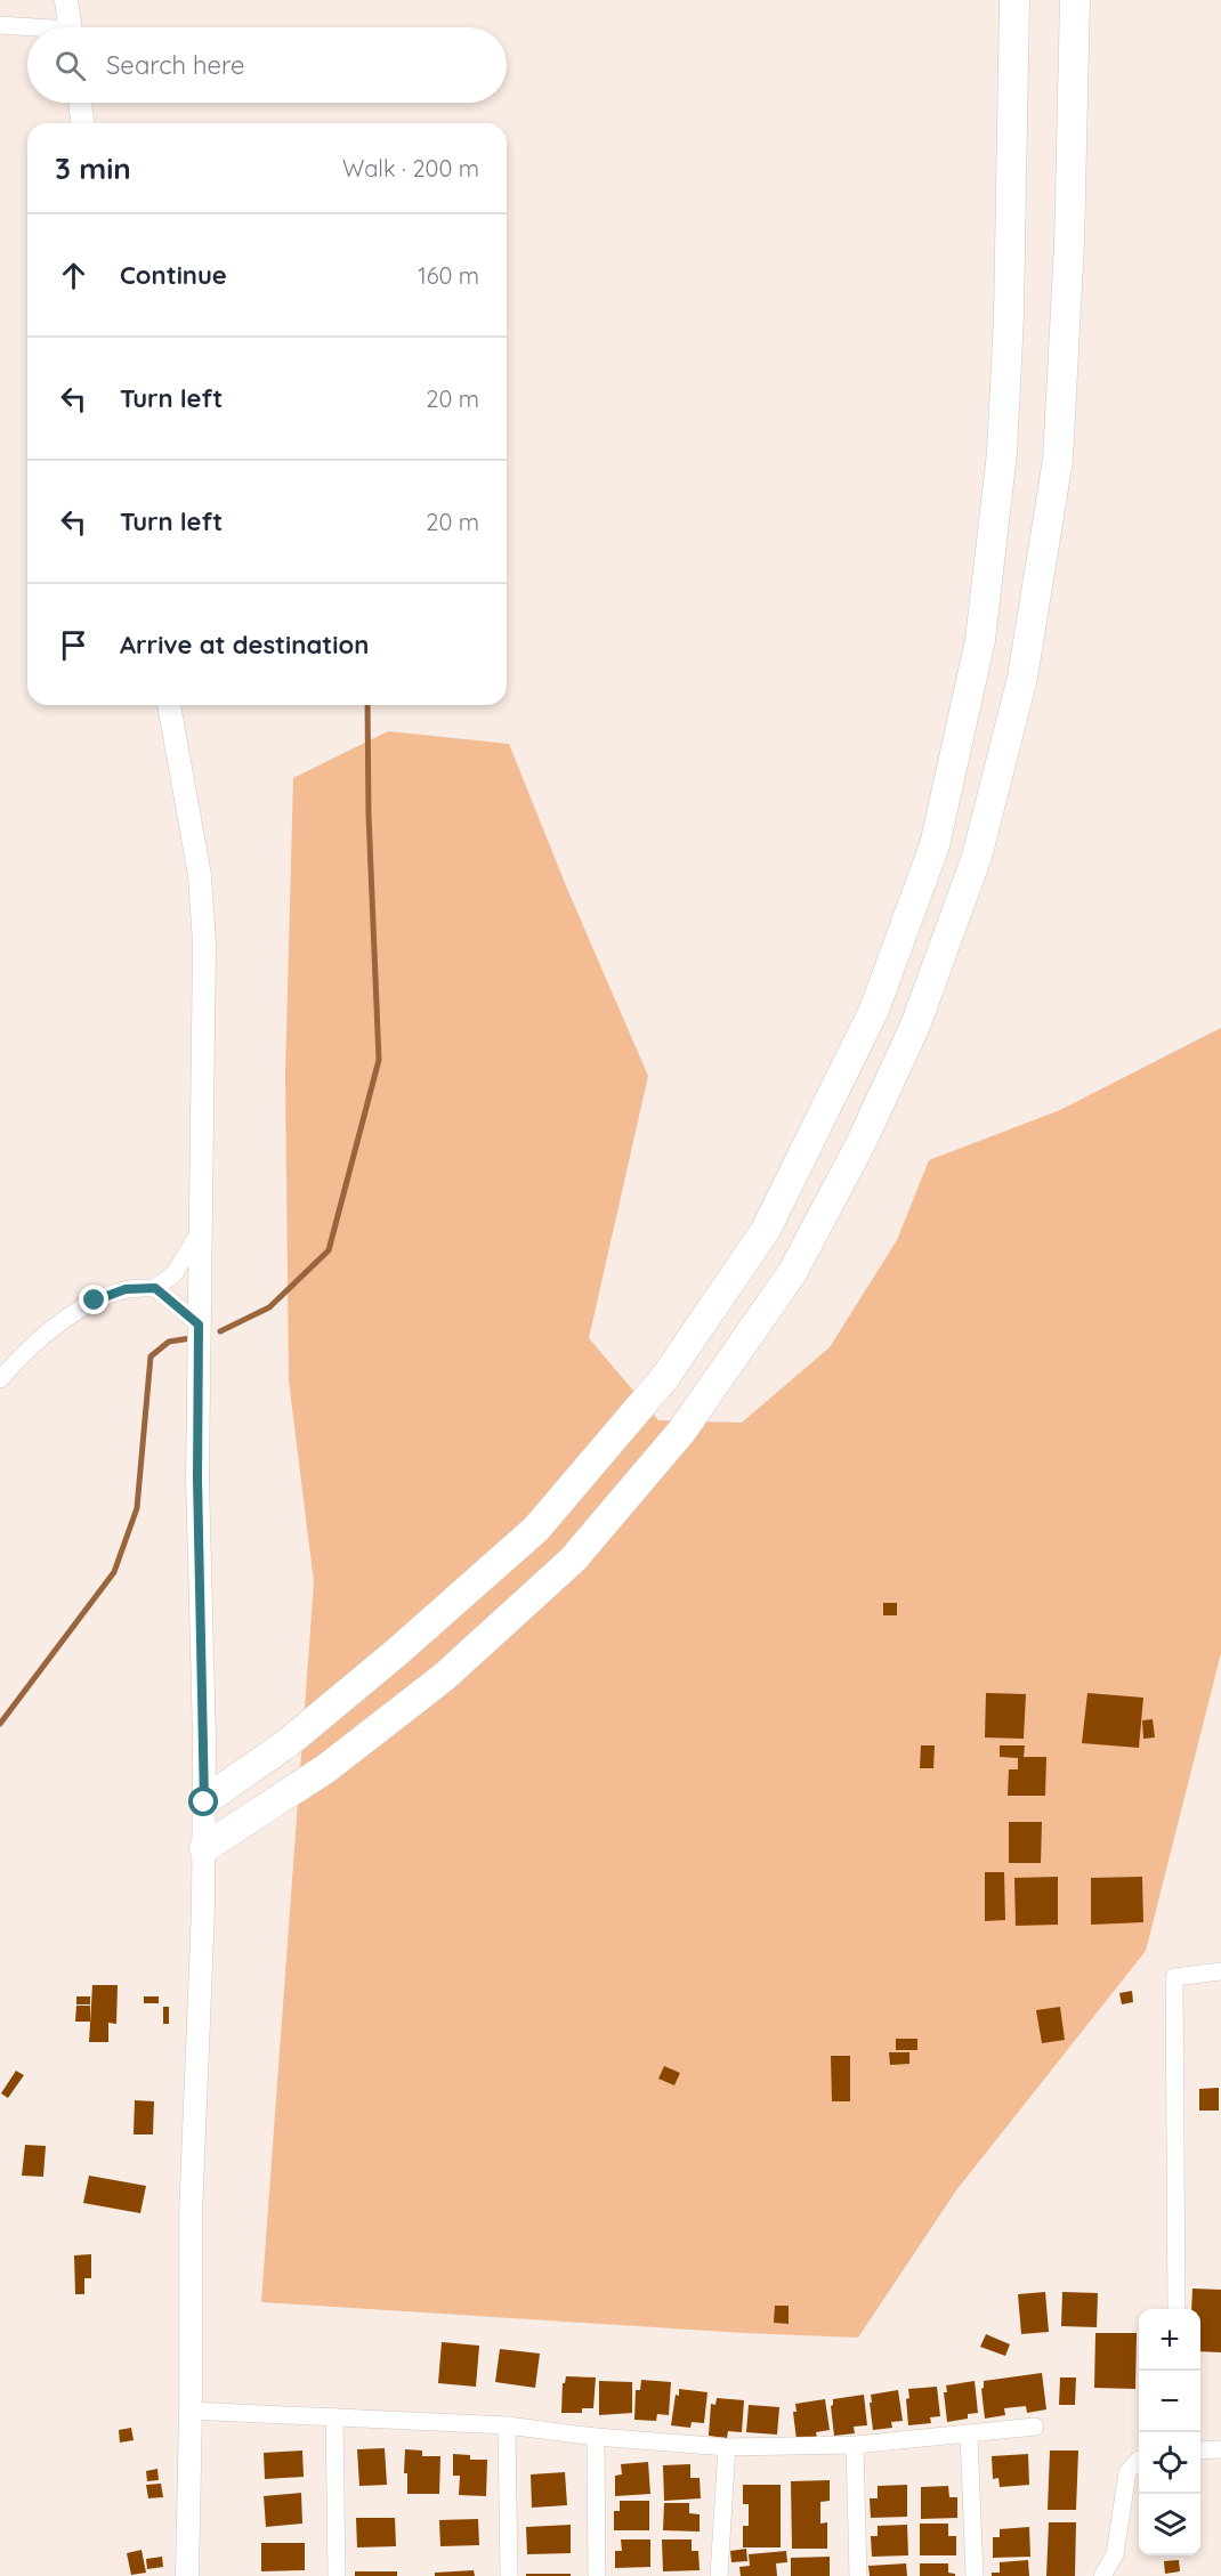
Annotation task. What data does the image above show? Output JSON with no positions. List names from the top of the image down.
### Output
{
  "page": {
    "search": "Search here",
    "heading": ["3 min", "Walk · 200 m"],
    "list": [
      ["Continue", "160 m"],
      ["Turn left", "20 m"],
      ["Turn left", "20 m"],
      "Arrive at destination"
    ],
    "map_buttons": ["+", "−"]
  }
}
